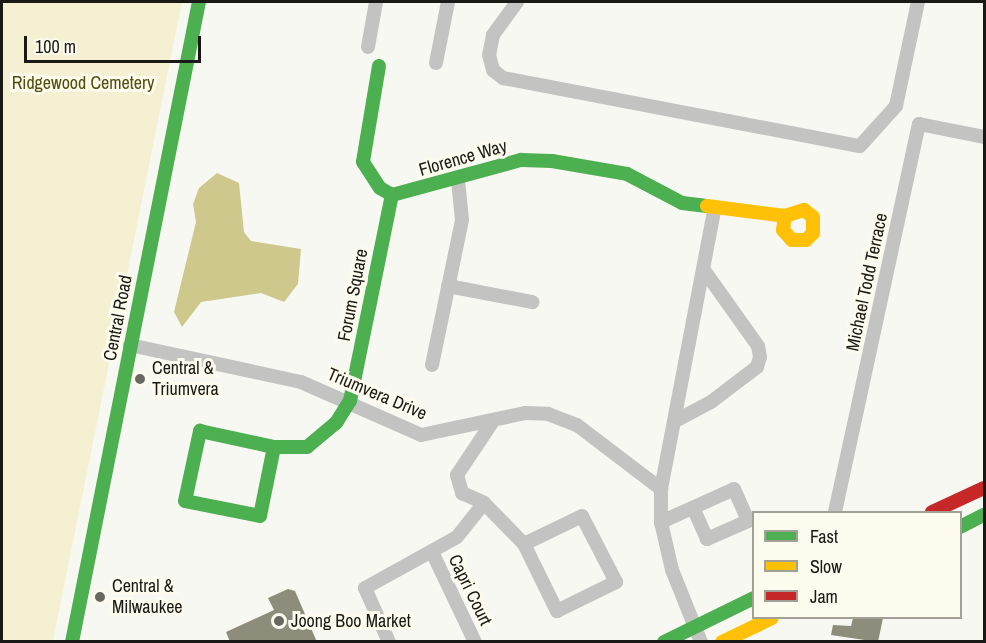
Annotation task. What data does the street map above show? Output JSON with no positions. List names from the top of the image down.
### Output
{
  "streets": {
    "street": [
      "Florence Way",
      "Michael Todd Terrace",
      "Forum Square",
      "Central Road",
      "Triumvera Drive",
      "Capri Court"
    ]
  },
  "crossings": [
    ["Florence Way", "Forum Square"],
    ["Forum Square", "Triumvera Drive"],
    ["Central Road", "Triumvera Drive"]
  ],
  "parks": ["Ridgewood Cemetery"],
  "places": ["Central & Triumvera", "Central & Milwaukee", "Joong Boo Market"],
  "legend": ["Fast", "Slow", "Jam"],
  "scale_bar": "100 m"
}
